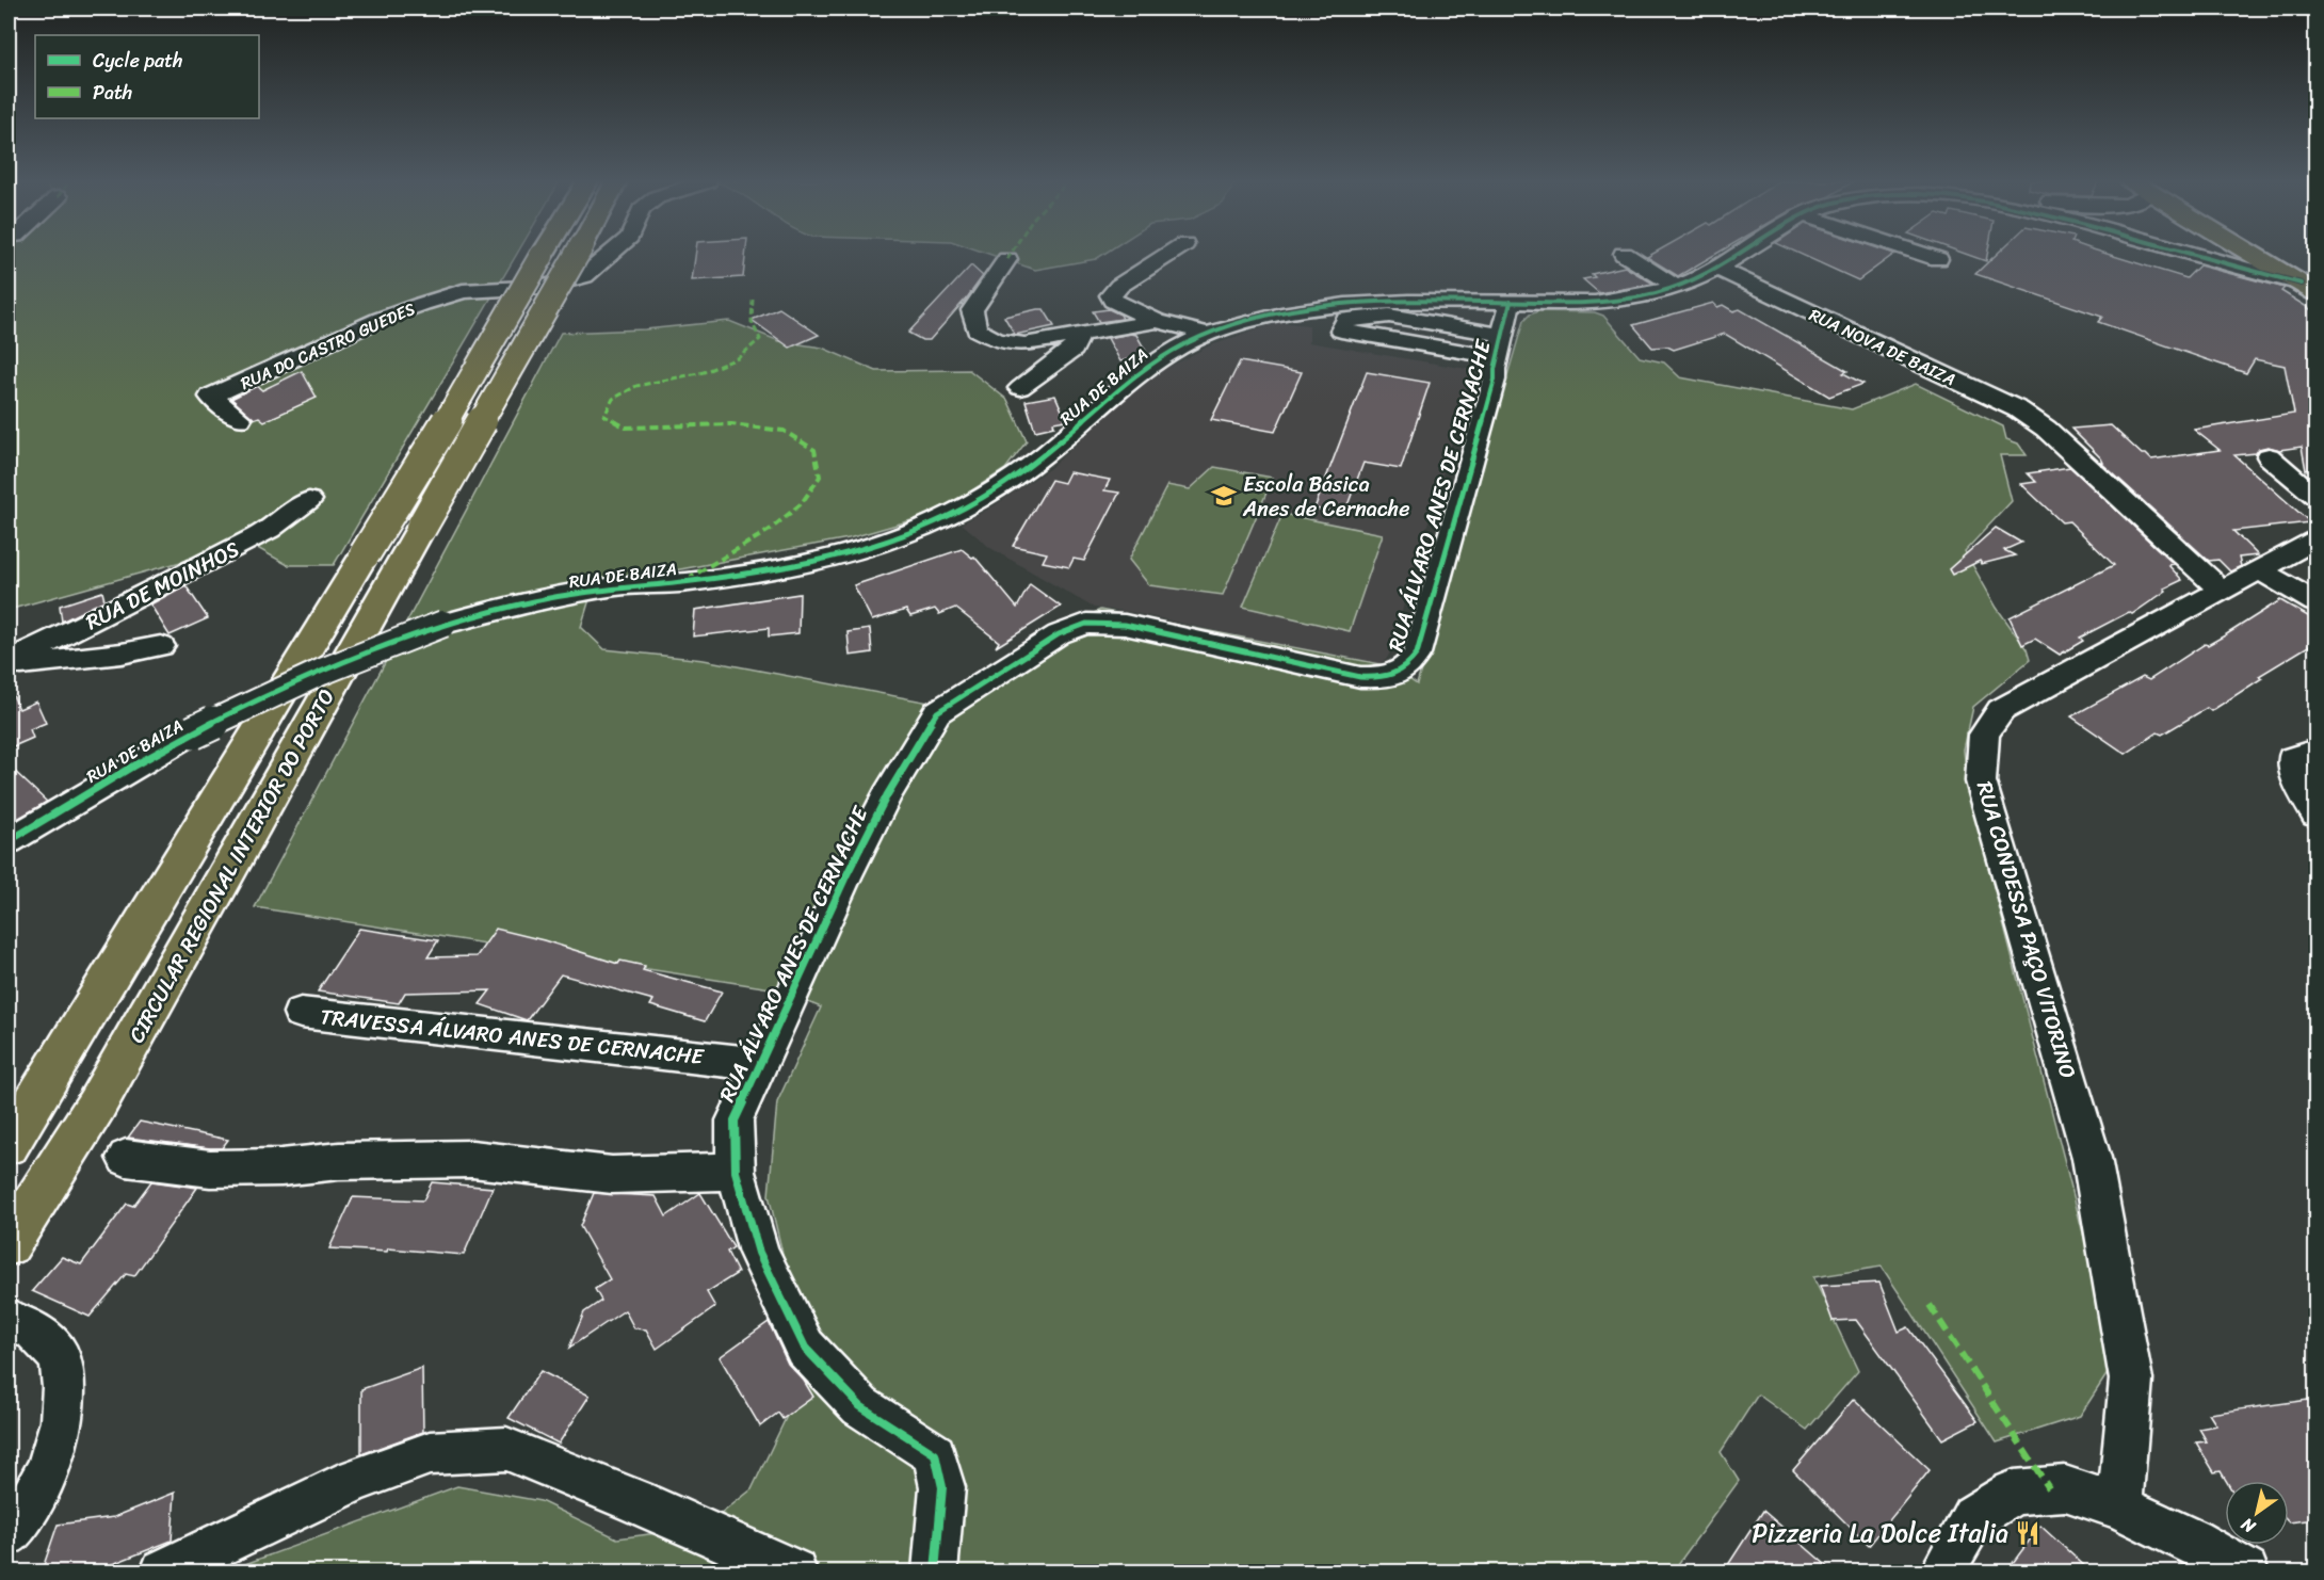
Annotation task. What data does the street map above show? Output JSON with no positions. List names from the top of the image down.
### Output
{
  "streets": {
    "main road": ["CIRCULAR REGIONAL INTERIOR DO PORTO"],
    "street": [
      "RUA DO CASTRO GUEDES",
      "RUA NOVA DE BAIZA",
      "RUA DE BAIZA",
      "RUA ÁLVARO ANES DE CERNACHE",
      "RUA DE MOINHOS",
      "RUA CONDESSA PAÇO VITORINO",
      "TRAVESSA ÁLVARO ANES DE CERNACHE"
    ]
  },
  "crossings": [
    ["RUA NOVA DE BAIZA", "RUA DE BAIZA"],
    ["RUA NOVA DE BAIZA", "RUA CONDESSA PAÇO VITORINO"],
    ["RUA DE BAIZA", "RUA ÁLVARO ANES DE CERNACHE"],
    ["RUA ÁLVARO ANES DE CERNACHE", "TRAVESSA ÁLVARO ANES DE CERNACHE"]
  ],
  "places": {
    "school or university": ["Escola Básica Anes de Cernache"],
    "restaurant": ["Pizzeria La Dolce Italia"]
  },
  "legend": ["Cycle path", "Path"],
  "north": "bottom left"
}
